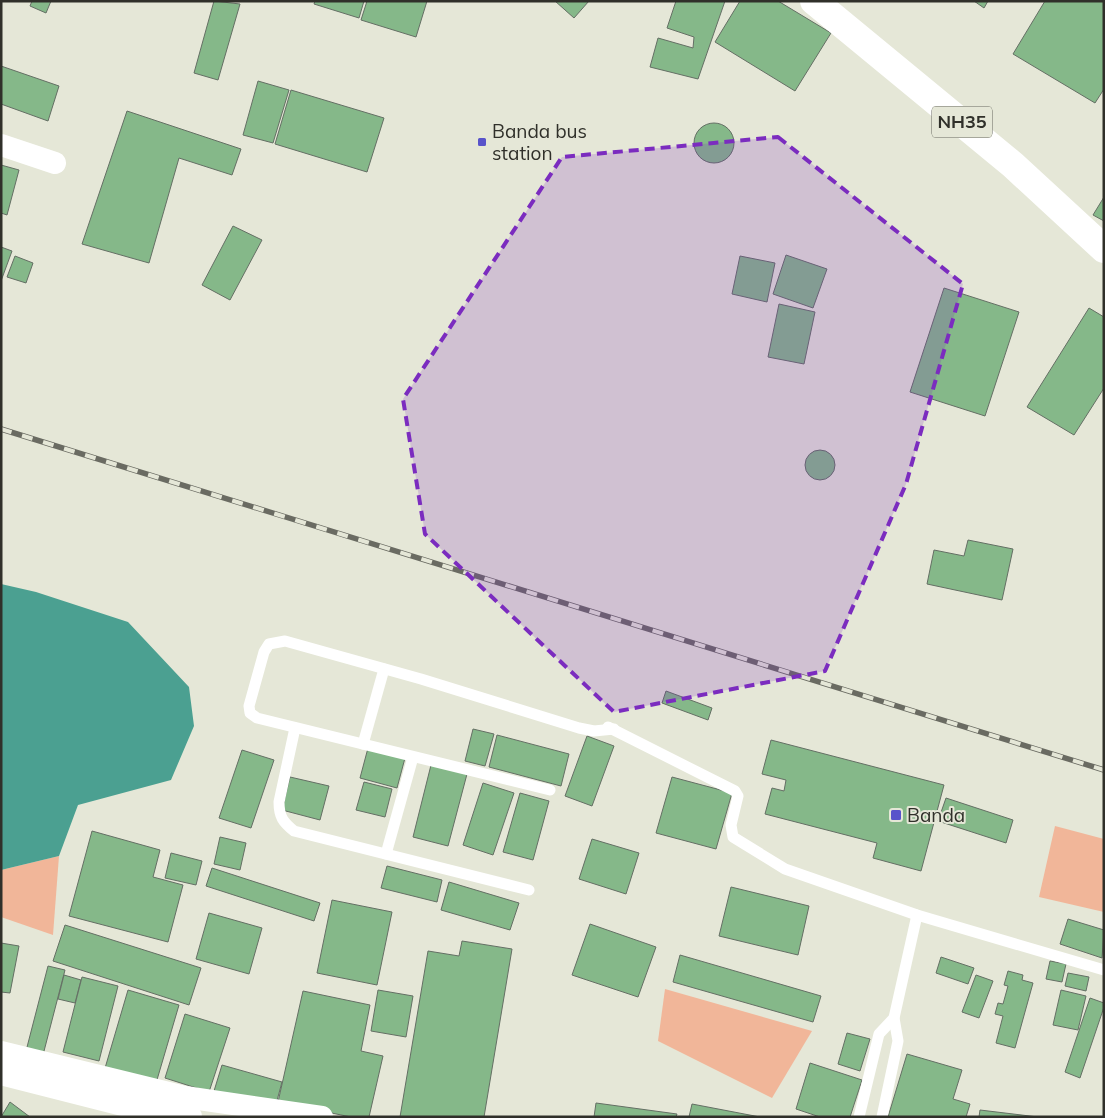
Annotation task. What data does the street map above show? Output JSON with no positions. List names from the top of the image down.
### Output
{
  "streets": {
    "main road": ["NH35"]
  },
  "places": {
    "transit": ["Banda bus station", "Banda"]
  }
}
